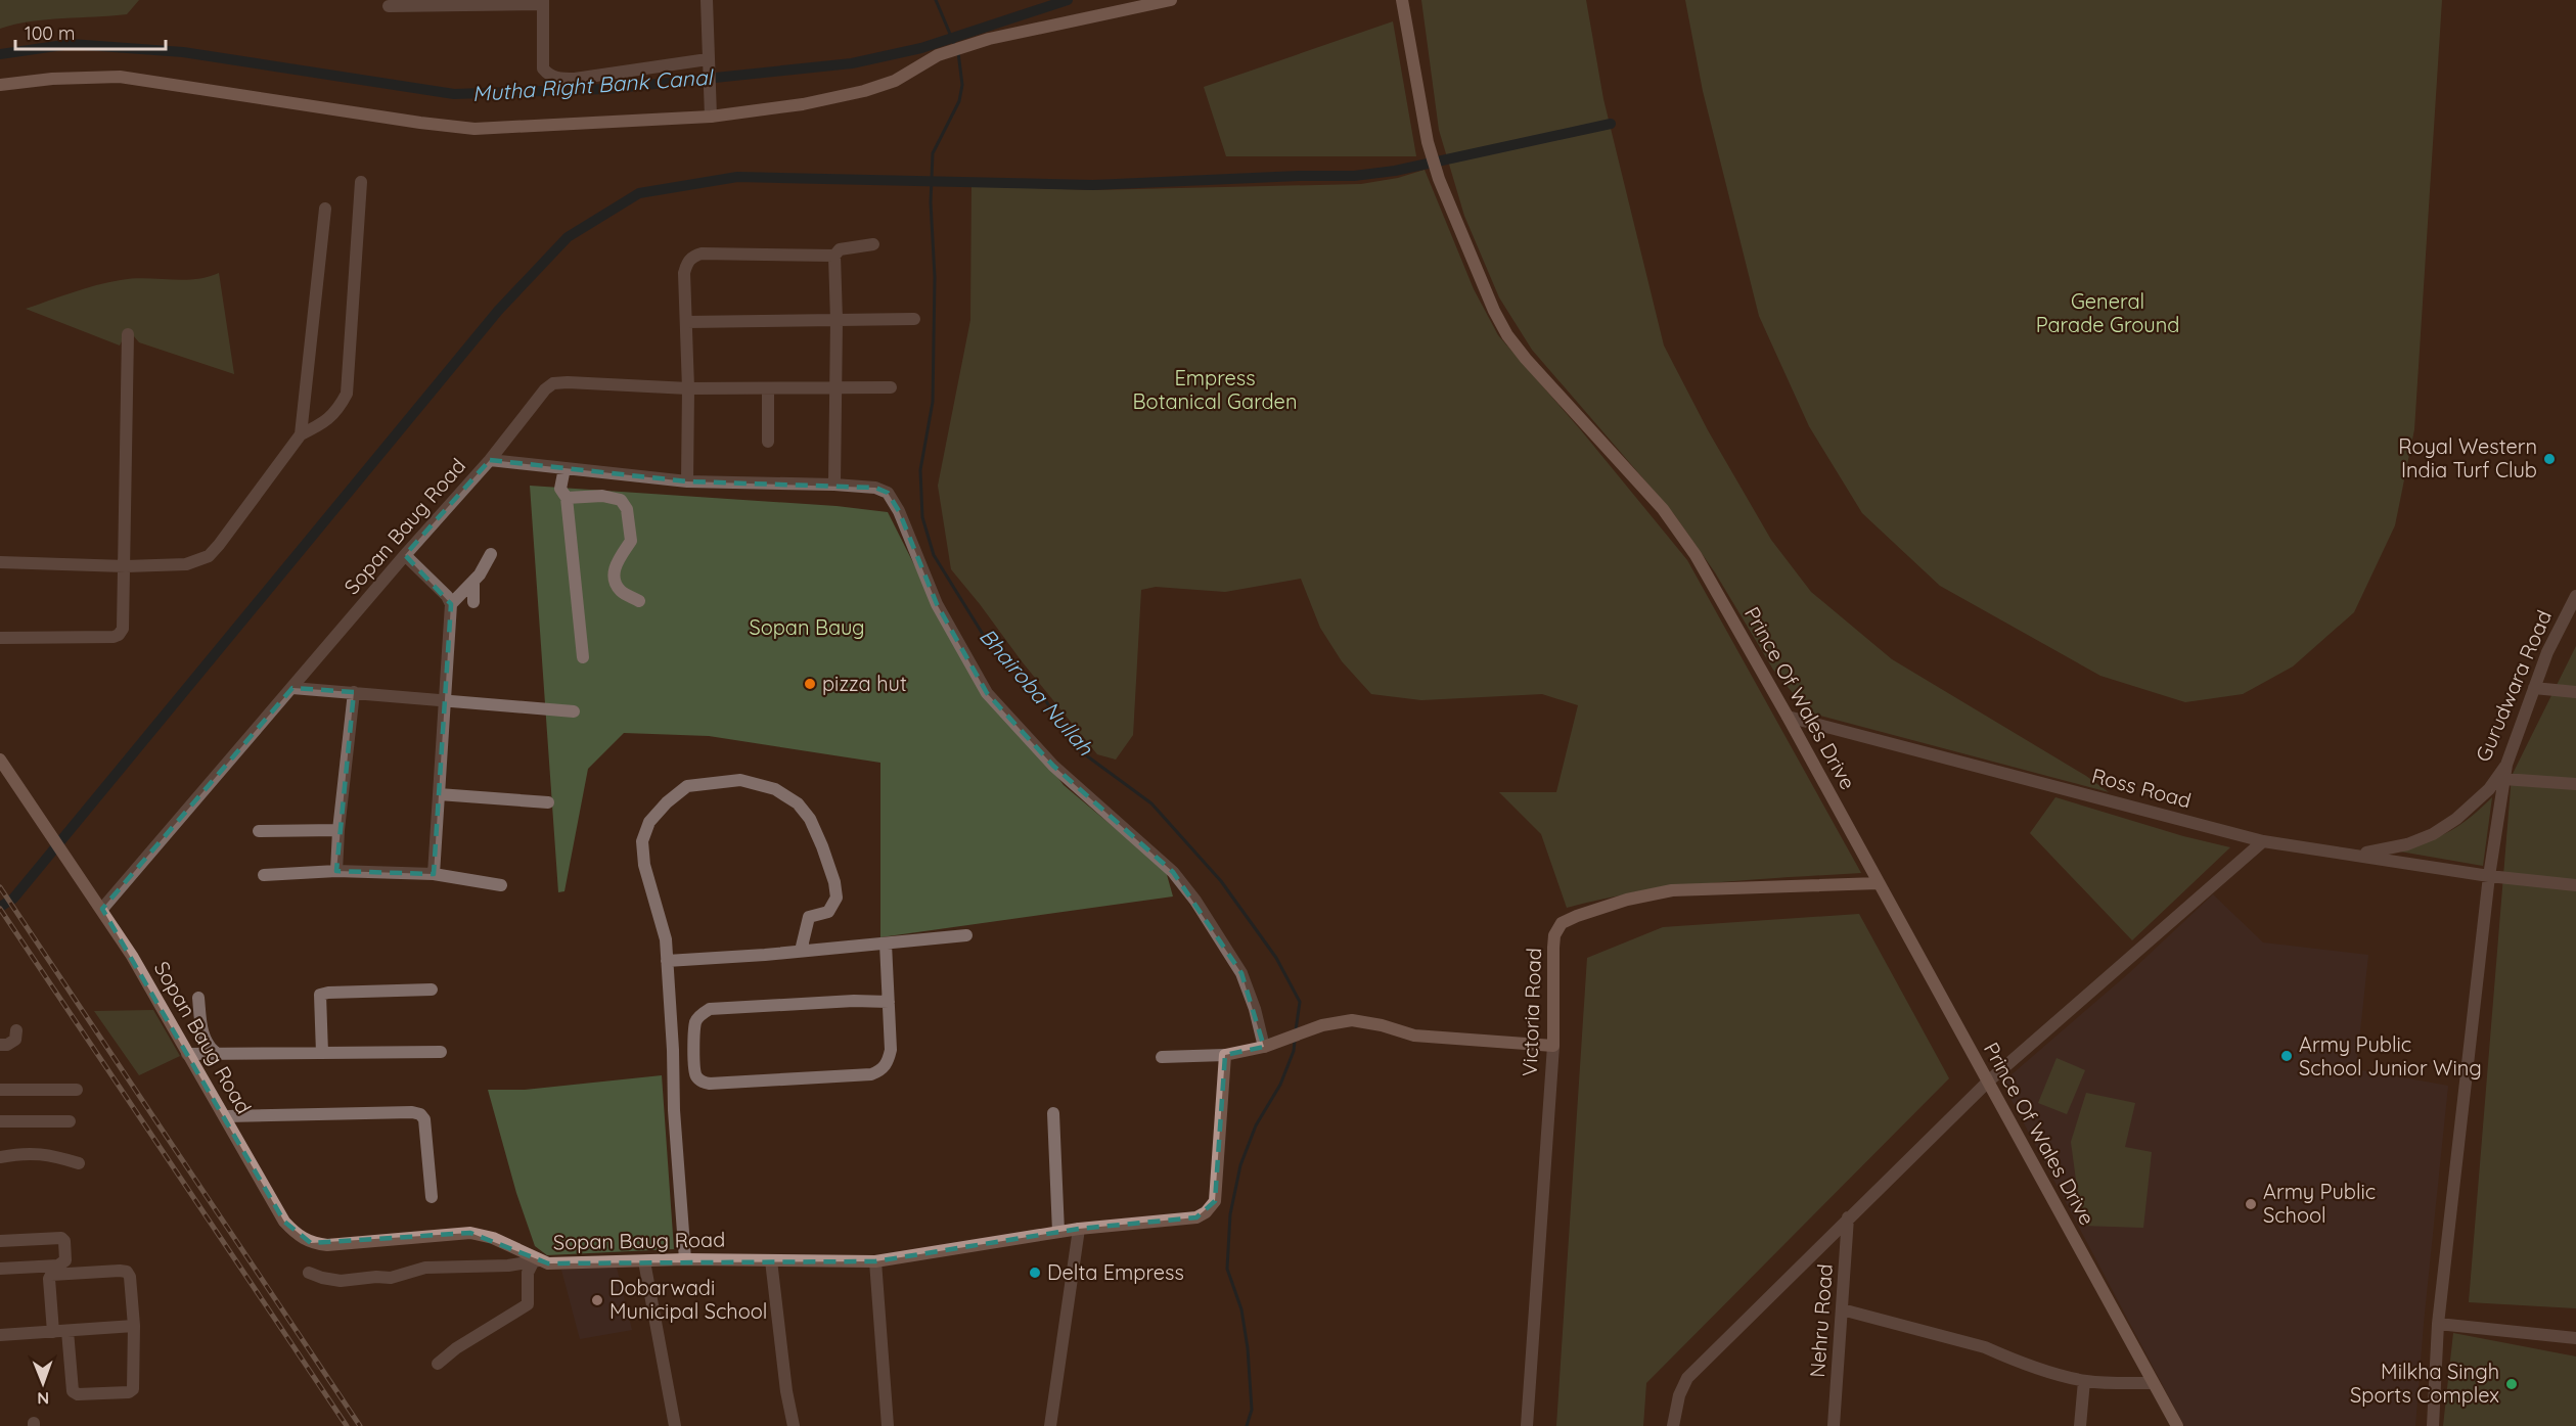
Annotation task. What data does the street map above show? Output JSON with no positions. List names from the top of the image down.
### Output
{
  "streets": {
    "street": [
      "Sopan Baug Road",
      "Gurudwara Road",
      "Prince Of Wales Drive",
      "Ross Road",
      "Victoria Road",
      "Nehru Road"
    ]
  },
  "crossings": [
    ["Gurudwara Road", "Ross Road"],
    ["Prince Of Wales Drive", "Ross Road"],
    ["Prince Of Wales Drive", "Victoria Road"]
  ],
  "water": ["Mutha Right Bank Canal", "Bhairoba Nullah"],
  "parks": ["General Parade Ground", "Empress Botanical Garden", "Sopan Baug"],
  "places": [
    "Royal Western India Turf Club",
    "pizza hut",
    "Army Public School Junior Wing",
    "Army Public School",
    "Delta Empress",
    "Dobarwadi Municipal School",
    "Milkha Singh Sports Complex"
  ],
  "scale_bar": "100 m",
  "north": "bottom"
}
